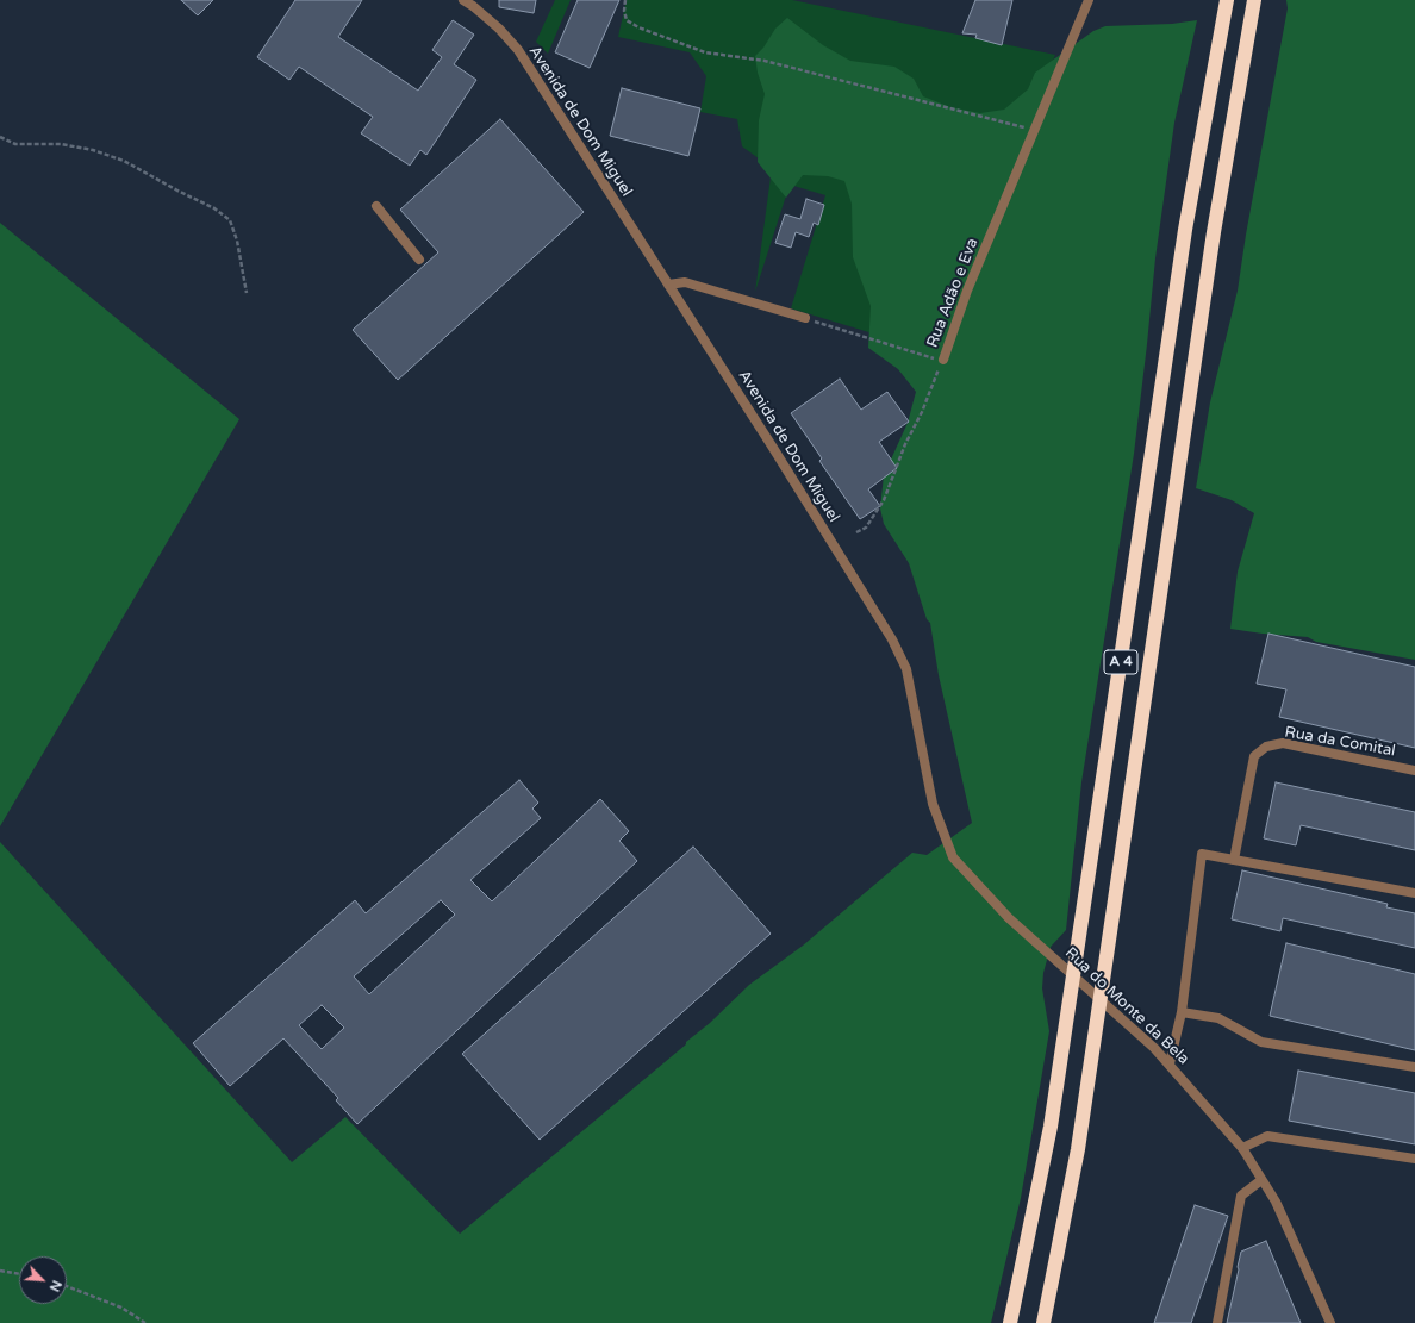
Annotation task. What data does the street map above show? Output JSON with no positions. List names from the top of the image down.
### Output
{
  "streets": {
    "highway": ["A 4"],
    "street": [
      "Avenida de Dom Miguel",
      "Rua Adão e Eva",
      "Rua da Comital",
      "Rua do Monte da Bela"
    ]
  },
  "crossings": [
    ["Avenida de Dom Miguel", "Rua do Monte da Bela"]
  ],
  "north": "bottom right"
}
